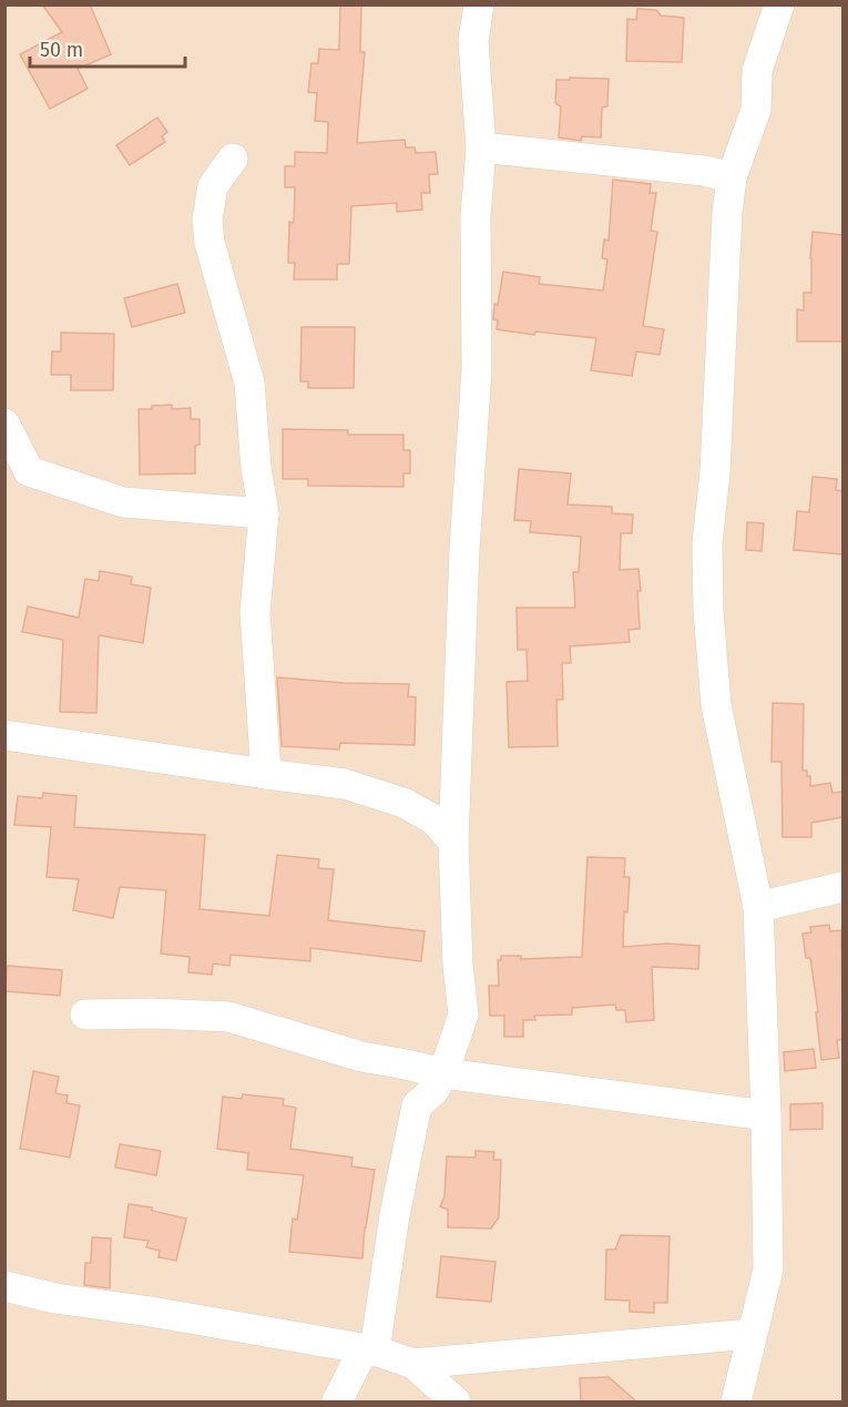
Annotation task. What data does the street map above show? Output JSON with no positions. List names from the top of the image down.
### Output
{
  "scale_bar": "50 m"
}
